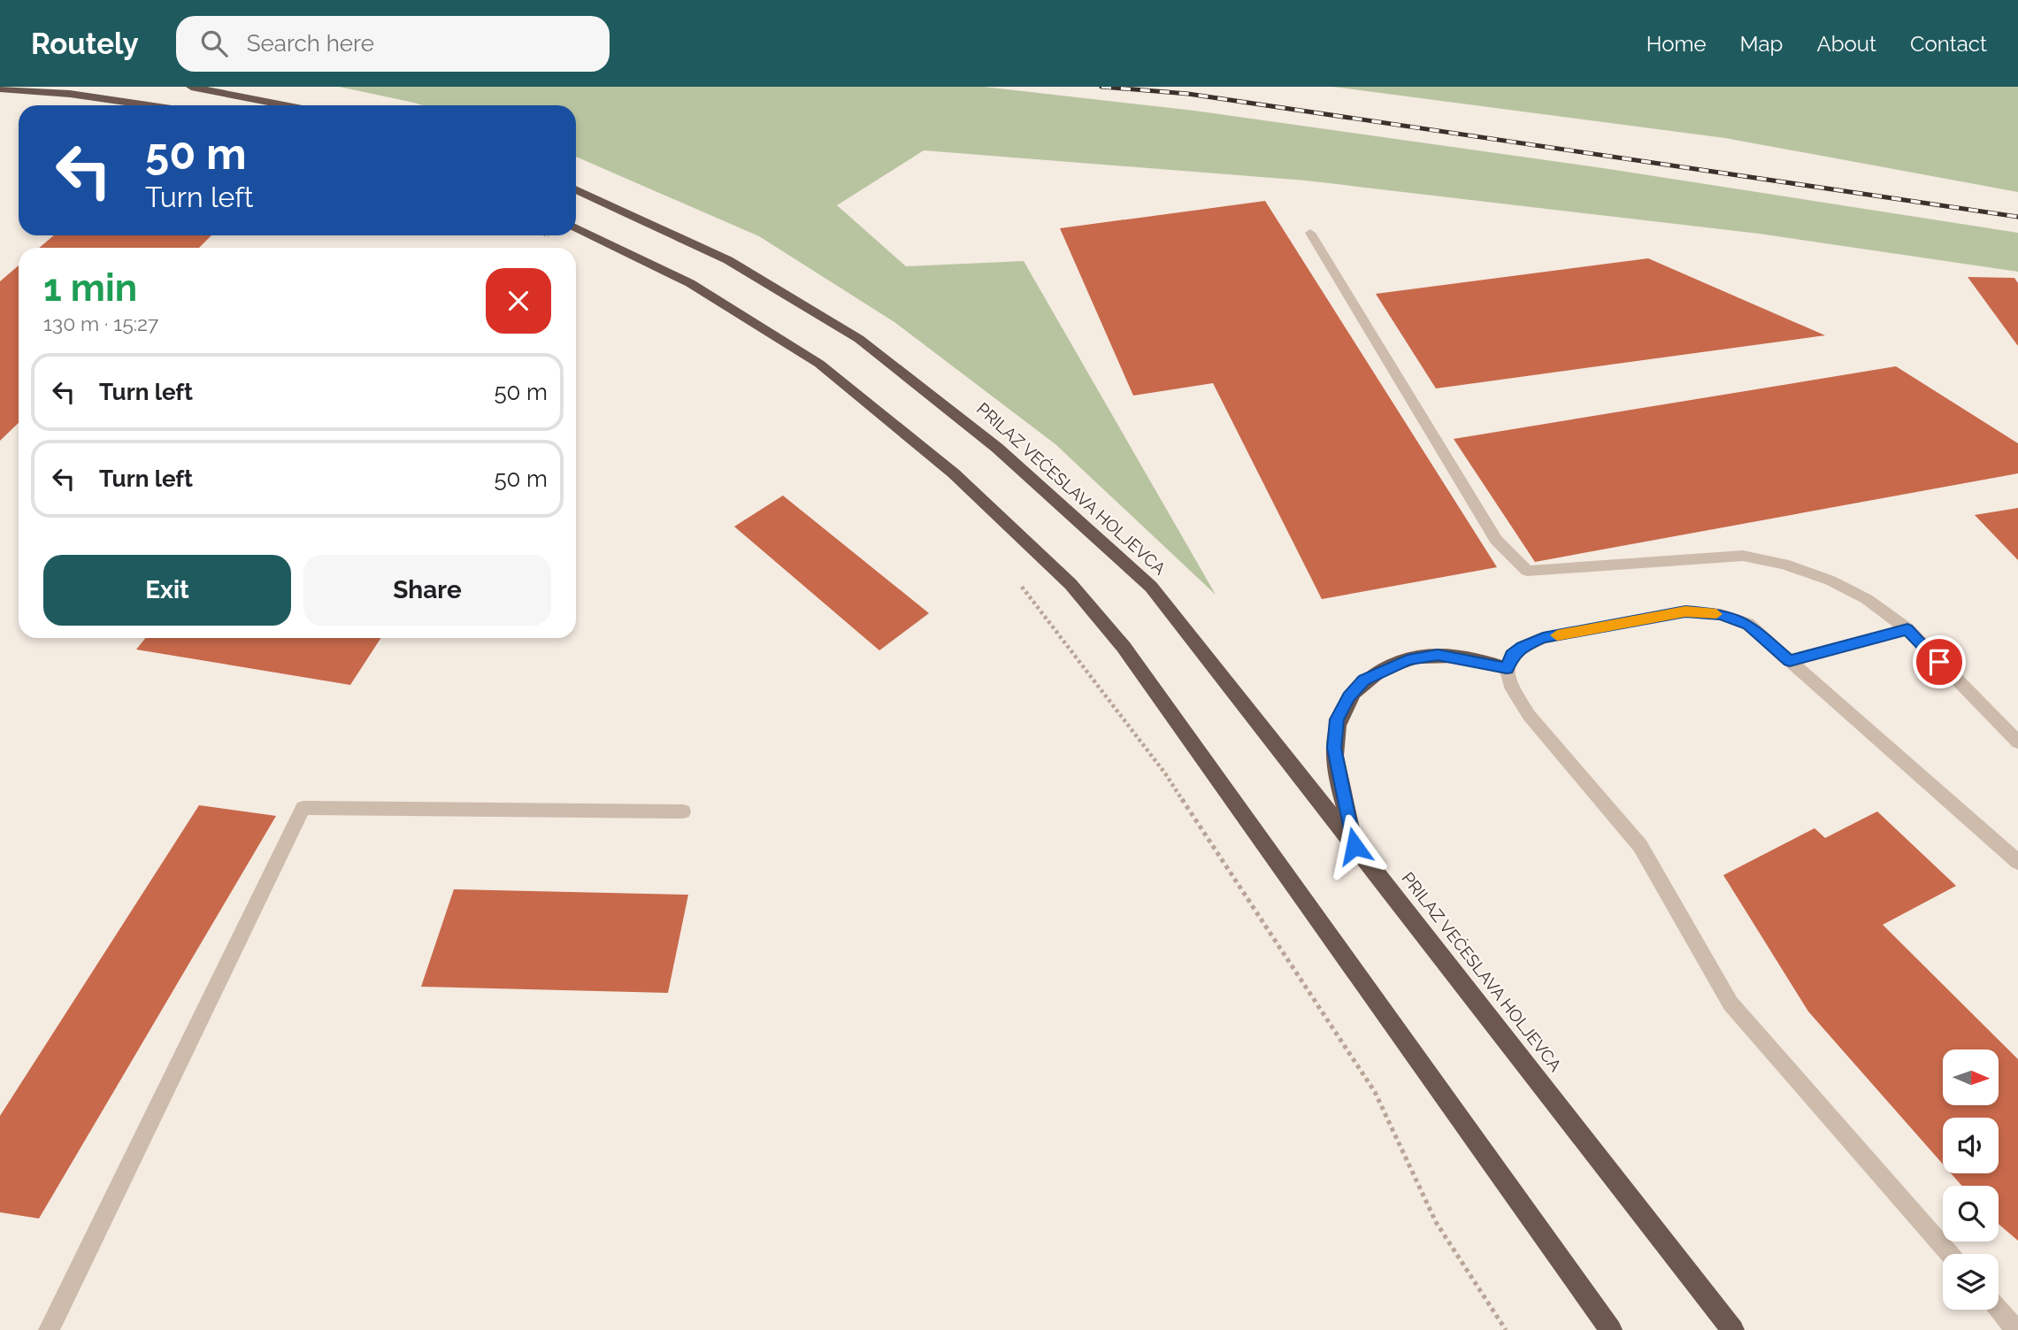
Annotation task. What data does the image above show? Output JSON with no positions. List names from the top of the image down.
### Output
{
  "streets": {
    "highway": ["PRILAZ VEĆESLAVA HOLJEVCA"]
  },
  "north": "right",
  "page": {
    "header": "Routely",
    "search": "Search here",
    "nav": [
      "Home",
      "Map",
      "About",
      "Contact"
    ],
    "turn": ["50 m", "Turn left"],
    "heading": ["1 min", "130 m · 15:27"],
    "list": [
      {
        "name": "Turn left",
        "value": "50 m"
      },
      {
        "name": "Turn left",
        "value": "50 m"
      }
    ],
    "buttons": ["Exit", "Share"]
  }
}
